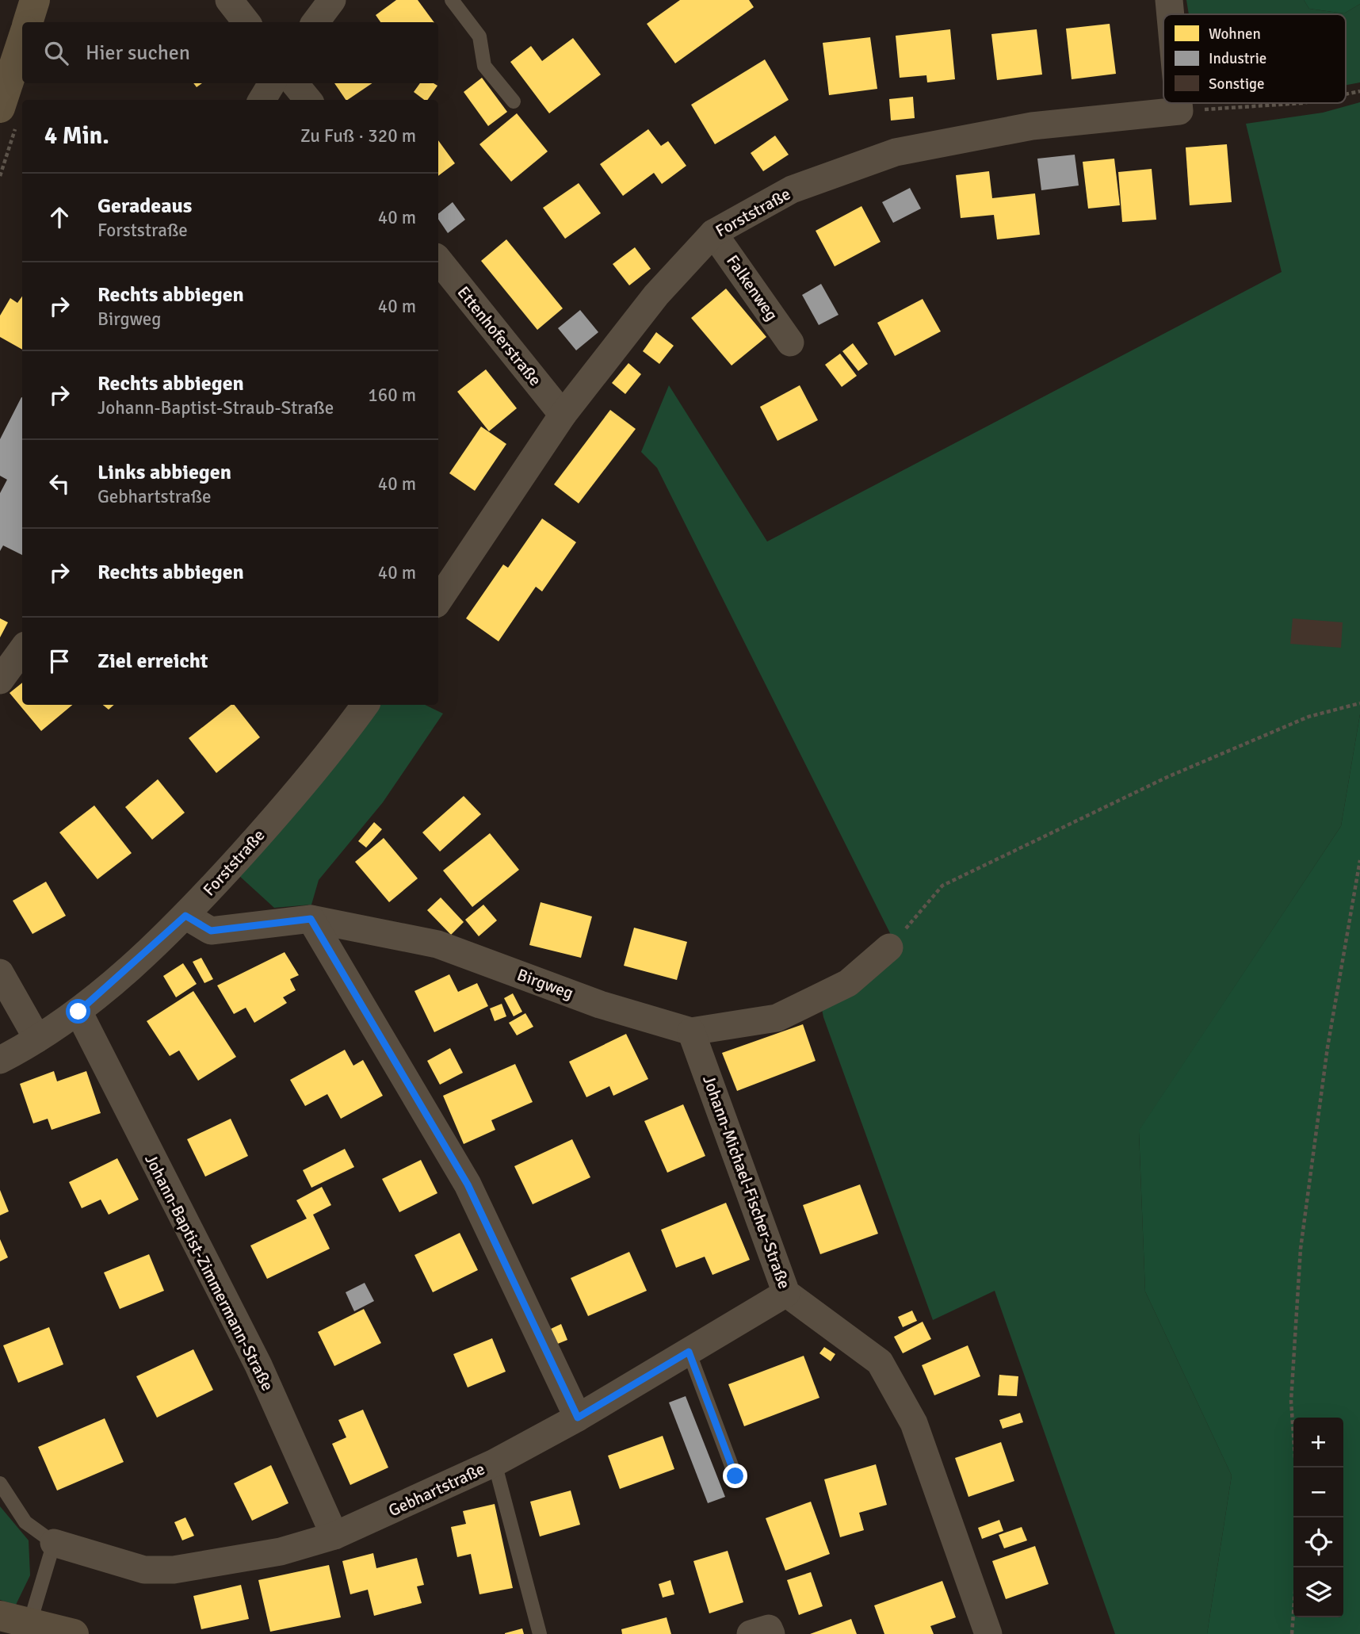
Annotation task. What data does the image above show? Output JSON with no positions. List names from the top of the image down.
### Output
{
  "streets": {
    "street": [
      "Forststraße",
      "Falkenweg",
      "Ettenhoferstraße",
      "Birgweg",
      "Johann-Michael-Fischer-Straße",
      "Johann-Baptist-Zimmermann-Straße",
      "Gebhartstraße"
    ]
  },
  "crossings": [
    ["Forststraße", "Falkenweg"],
    ["Forststraße", "Ettenhoferstraße"],
    ["Forststraße", "Birgweg"],
    ["Forststraße", "Johann-Baptist-Zimmermann-Straße"],
    ["Birgweg", "Johann-Michael-Fischer-Straße"],
    ["Johann-Michael-Fischer-Straße", "Gebhartstraße"],
    ["Johann-Baptist-Zimmermann-Straße", "Gebhartstraße"]
  ],
  "legend": ["Wohnen", "Industrie", "Sonstige"],
  "page": {
    "search": "Hier suchen",
    "heading": ["4 Min.", "Zu Fuß · 320 m"],
    "list": [
      ["Geradeaus", "Forststraße", "40 m"],
      ["Rechts abbiegen", "Birgweg", "40 m"],
      ["Rechts abbiegen", "Johann-Baptist-Straub-Straße", "160 m"],
      ["Links abbiegen", "Gebhartstraße", "40 m"],
      ["Rechts abbiegen", "40 m"],
      "Ziel erreicht"
    ],
    "map_buttons": ["+", "−"]
  }
}
